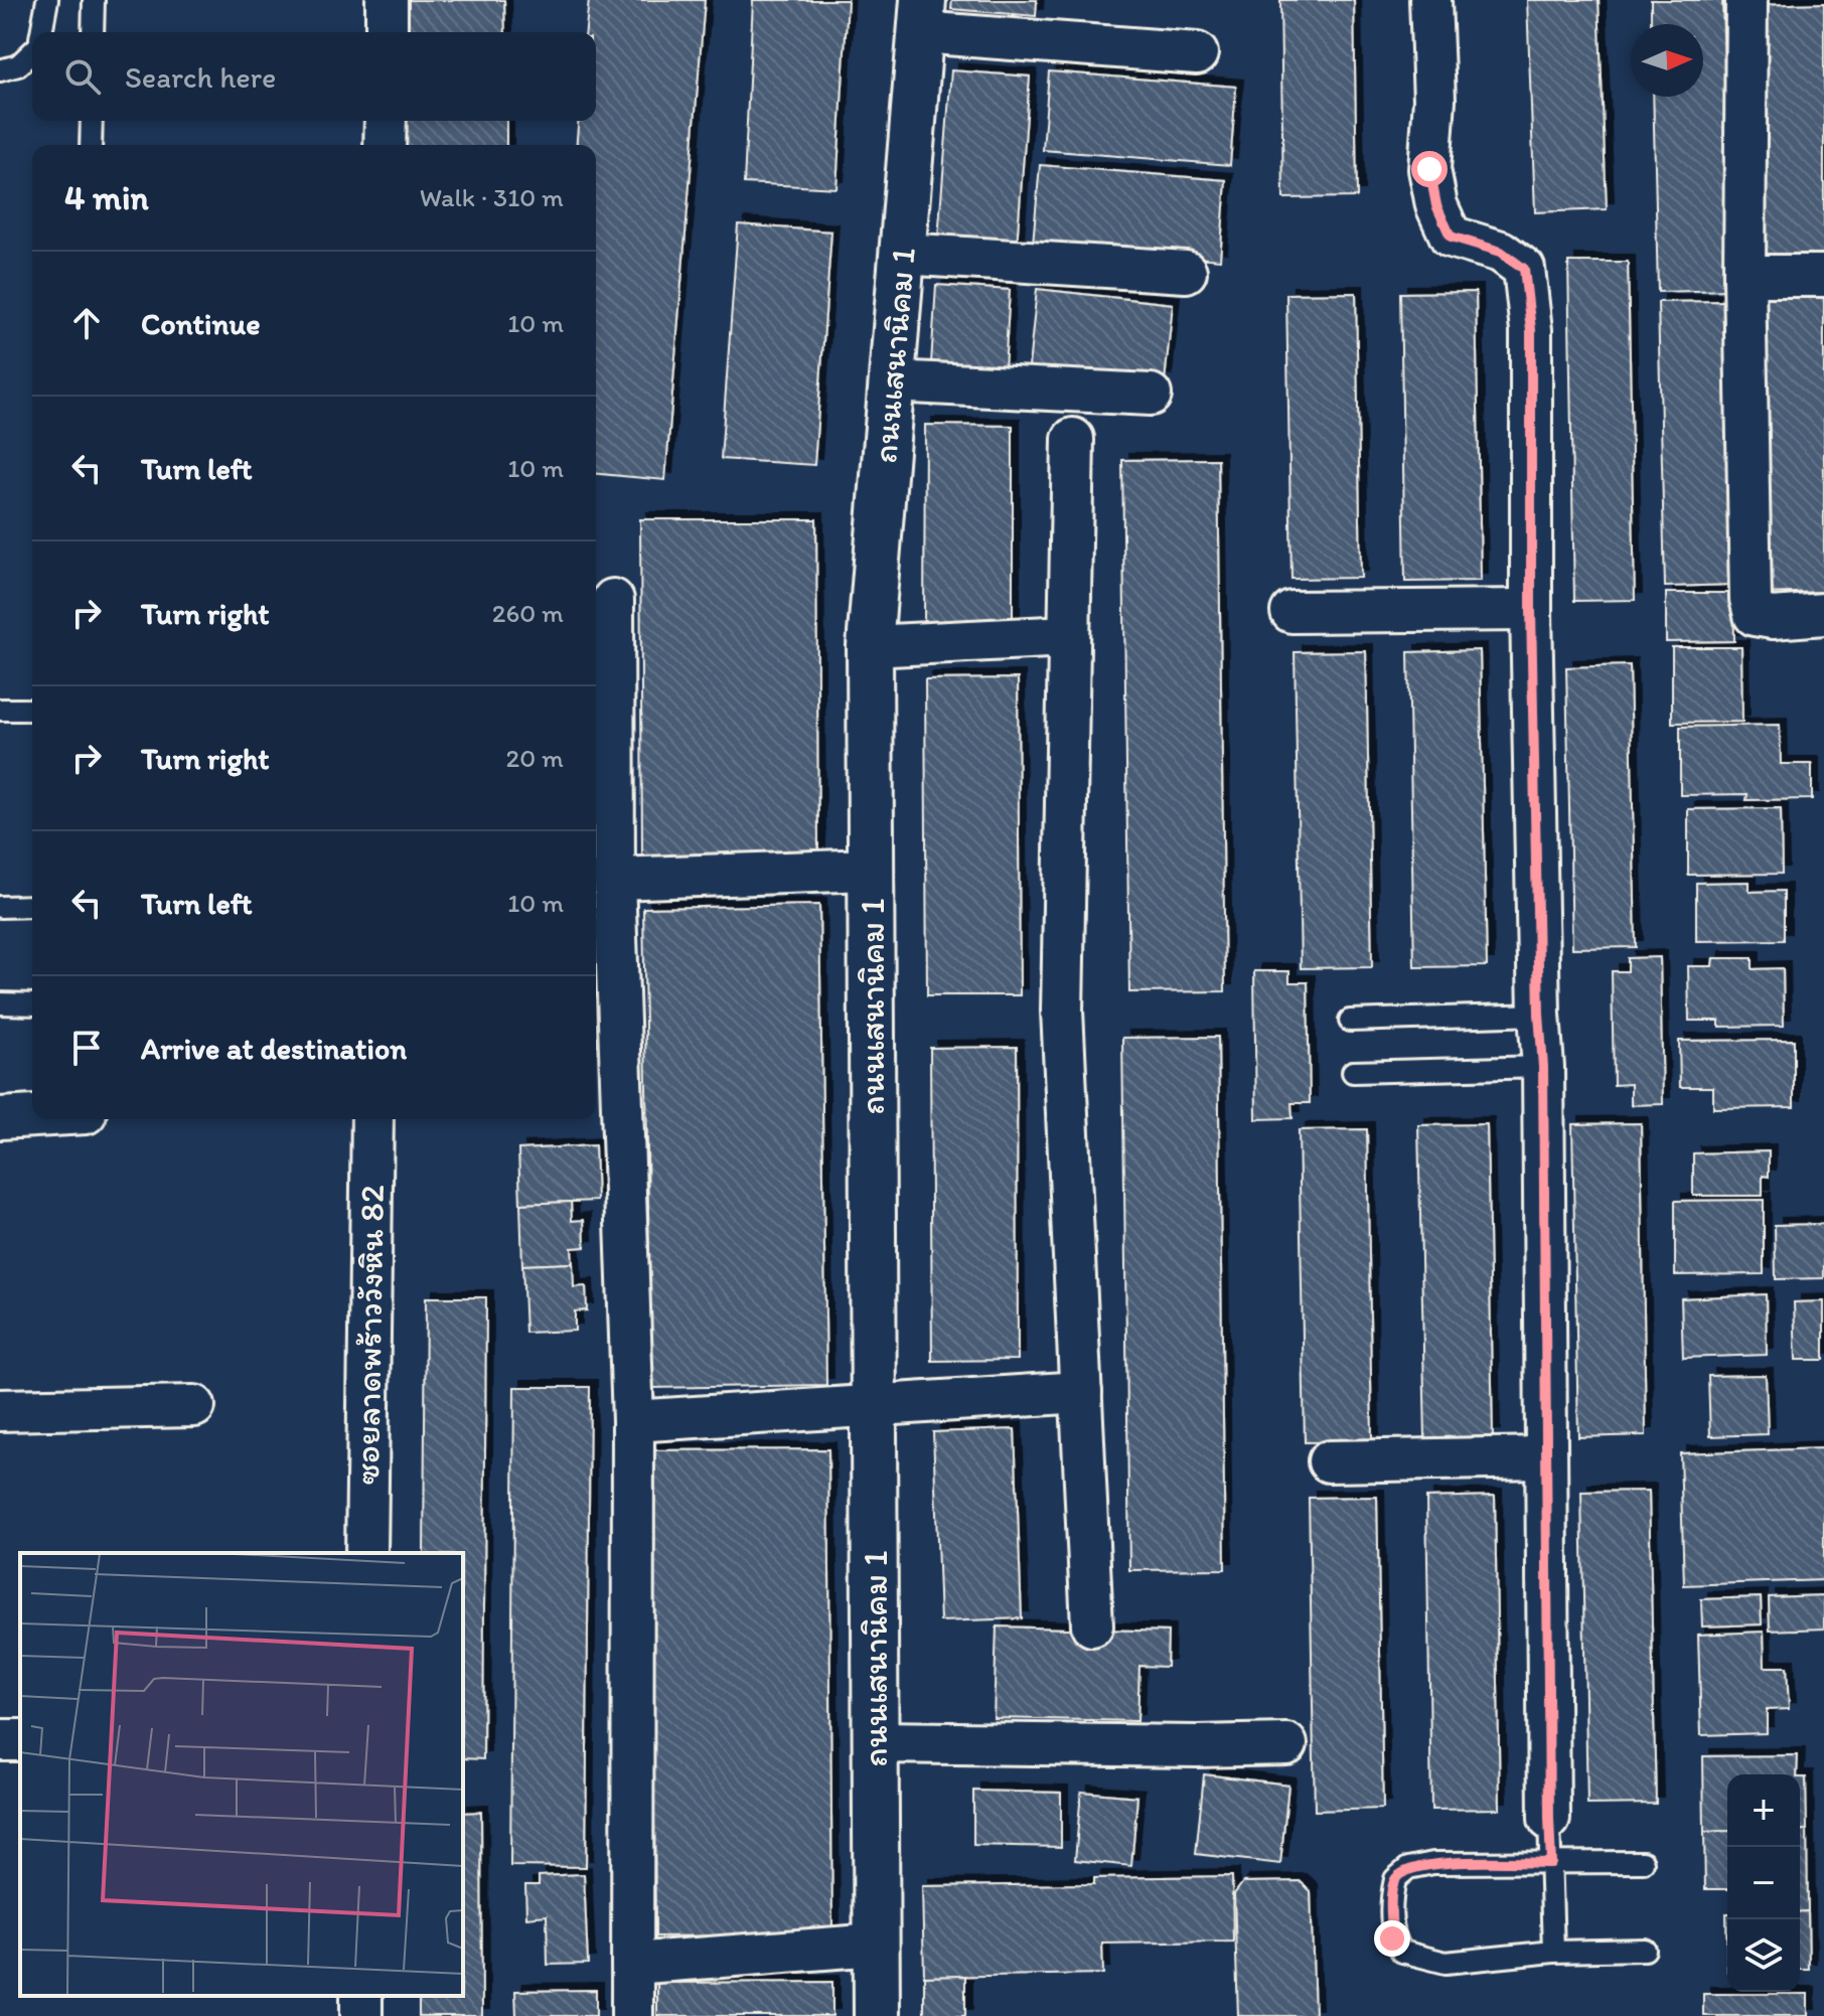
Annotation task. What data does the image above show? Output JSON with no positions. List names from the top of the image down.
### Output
{
  "streets": {
    "street": ["ถนนเสนานิคม 1", "ซอยลาดพร้าววังหิน 82"]
  },
  "north": "right",
  "page": {
    "search": "Search here",
    "heading": ["4 min", "Walk · 310 m"],
    "list": [
      ["Continue", "10 m"],
      ["Turn left", "10 m"],
      ["Turn right", "260 m"],
      ["Turn right", "20 m"],
      ["Turn left", "10 m"],
      "Arrive at destination"
    ],
    "map_buttons": ["+", "−"]
  }
}
